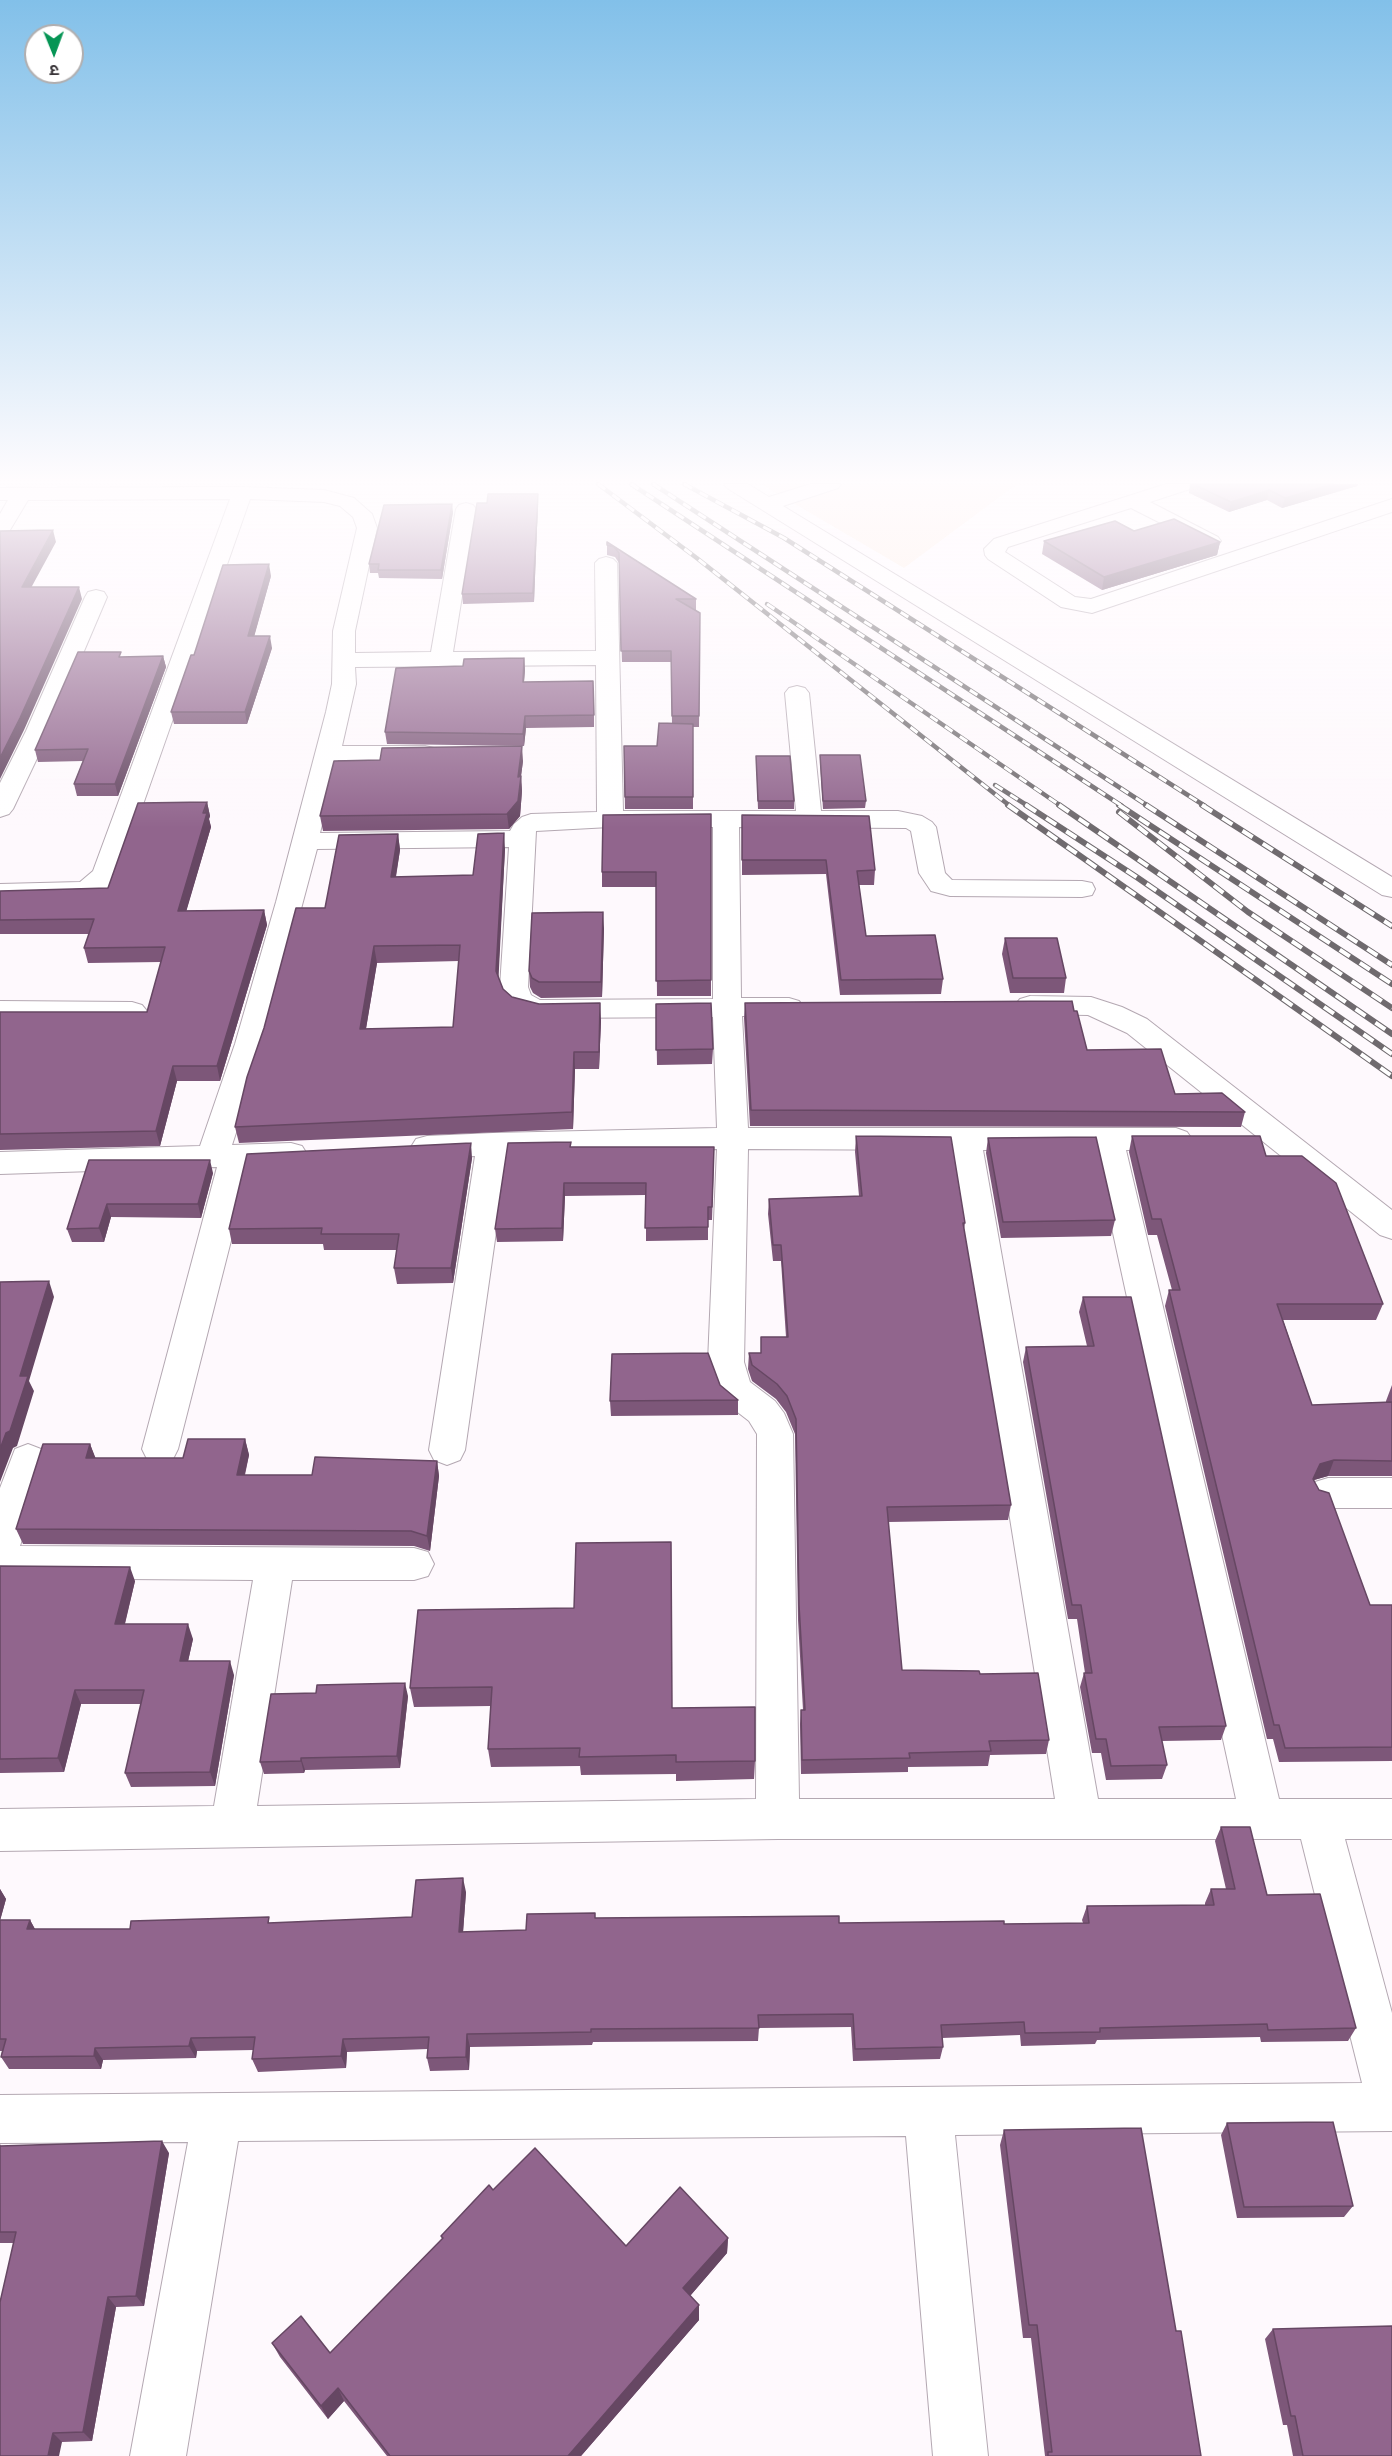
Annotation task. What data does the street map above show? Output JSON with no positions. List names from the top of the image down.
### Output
{
  "north": "bottom"
}
